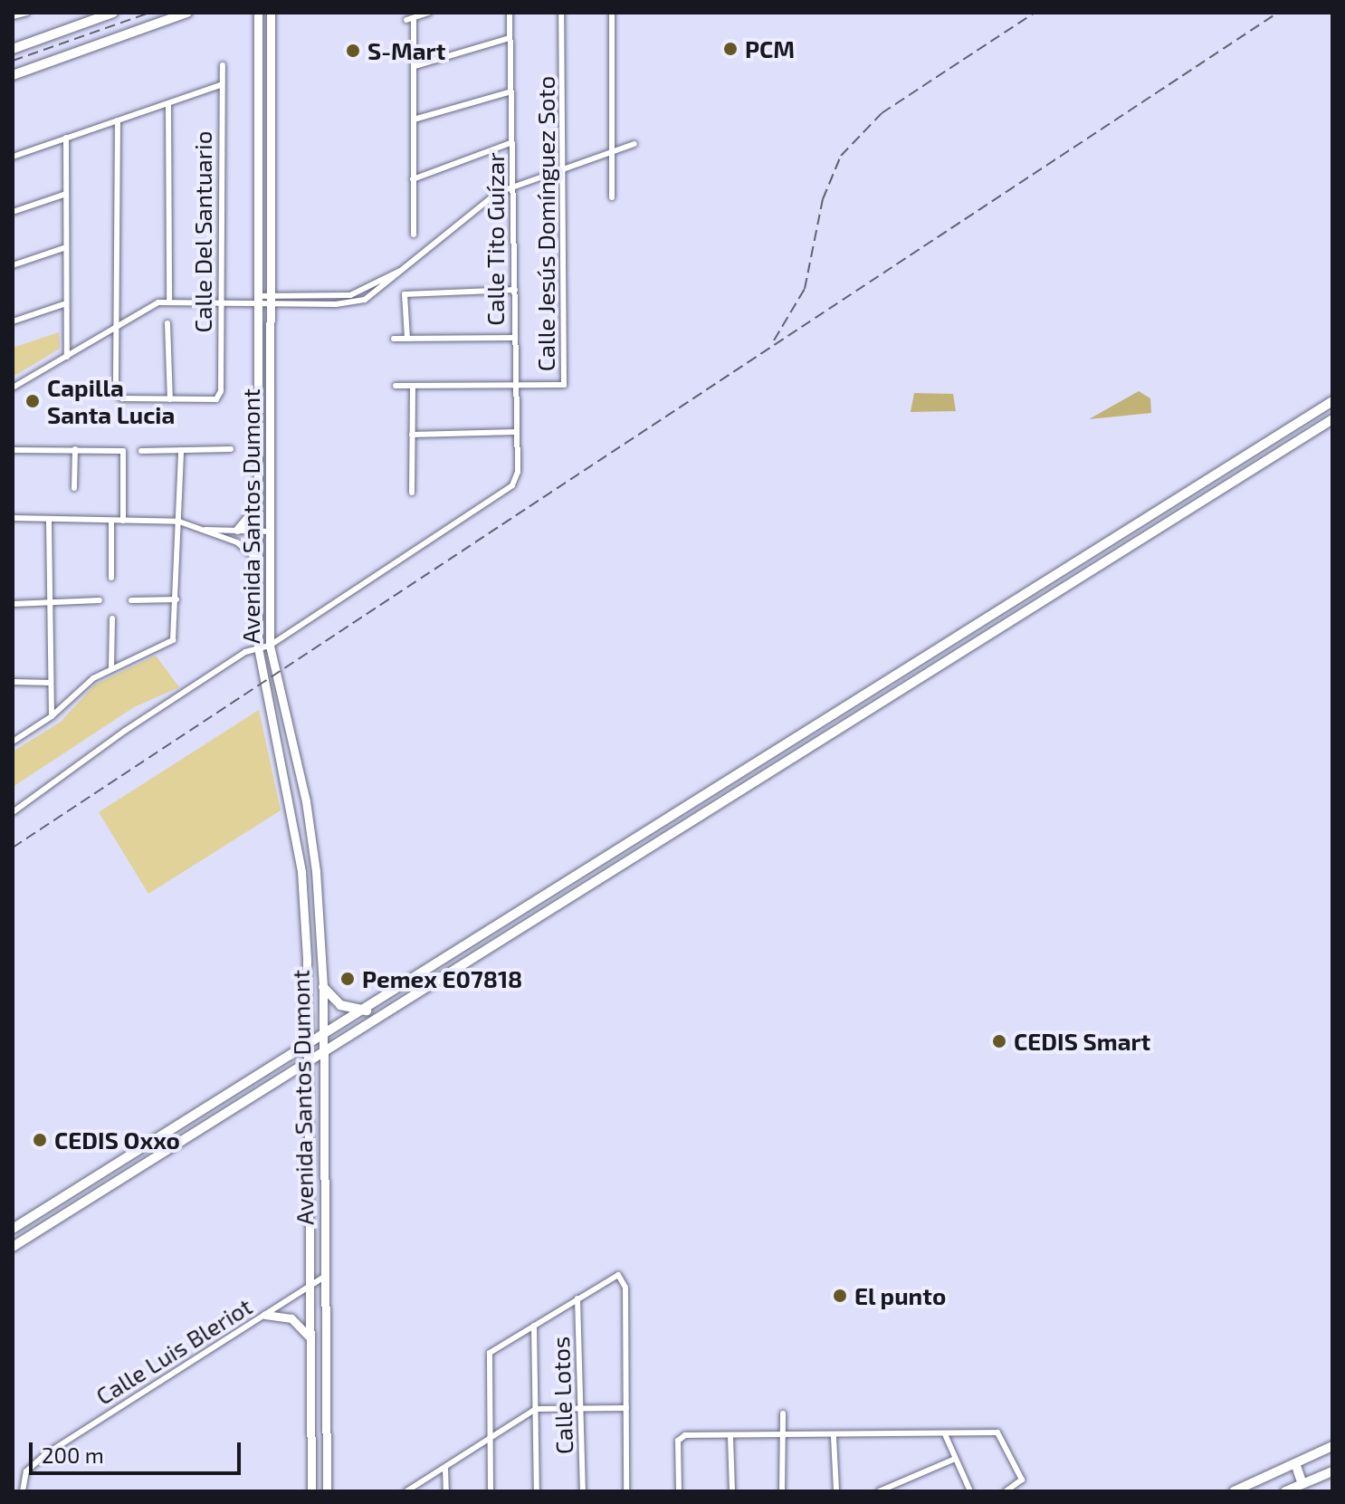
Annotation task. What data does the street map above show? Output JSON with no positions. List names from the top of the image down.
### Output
{
  "streets": {
    "main road": ["Avenida Santos Dumont"],
    "street": [
      "Calle Jesús Domínguez Soto",
      "Calle Del Santuario",
      "Calle Tito Guízar",
      "Calle Luis Bleriot",
      "Calle Lotos"
    ]
  },
  "crossings": [
    ["Calle Jesús Domínguez Soto", "Calle Tito Guízar"],
    ["Calle Tito Guízar", "Avenida Santos Dumont"],
    ["Avenida Santos Dumont", "Calle Luis Bleriot"]
  ],
  "places": [
    "PCM",
    "S-Mart",
    "Capilla Santa Lucia",
    "Pemex E07818",
    "CEDIS Smart",
    "CEDIS Oxxo",
    "El punto"
  ],
  "scale_bar": "200 m"
}
